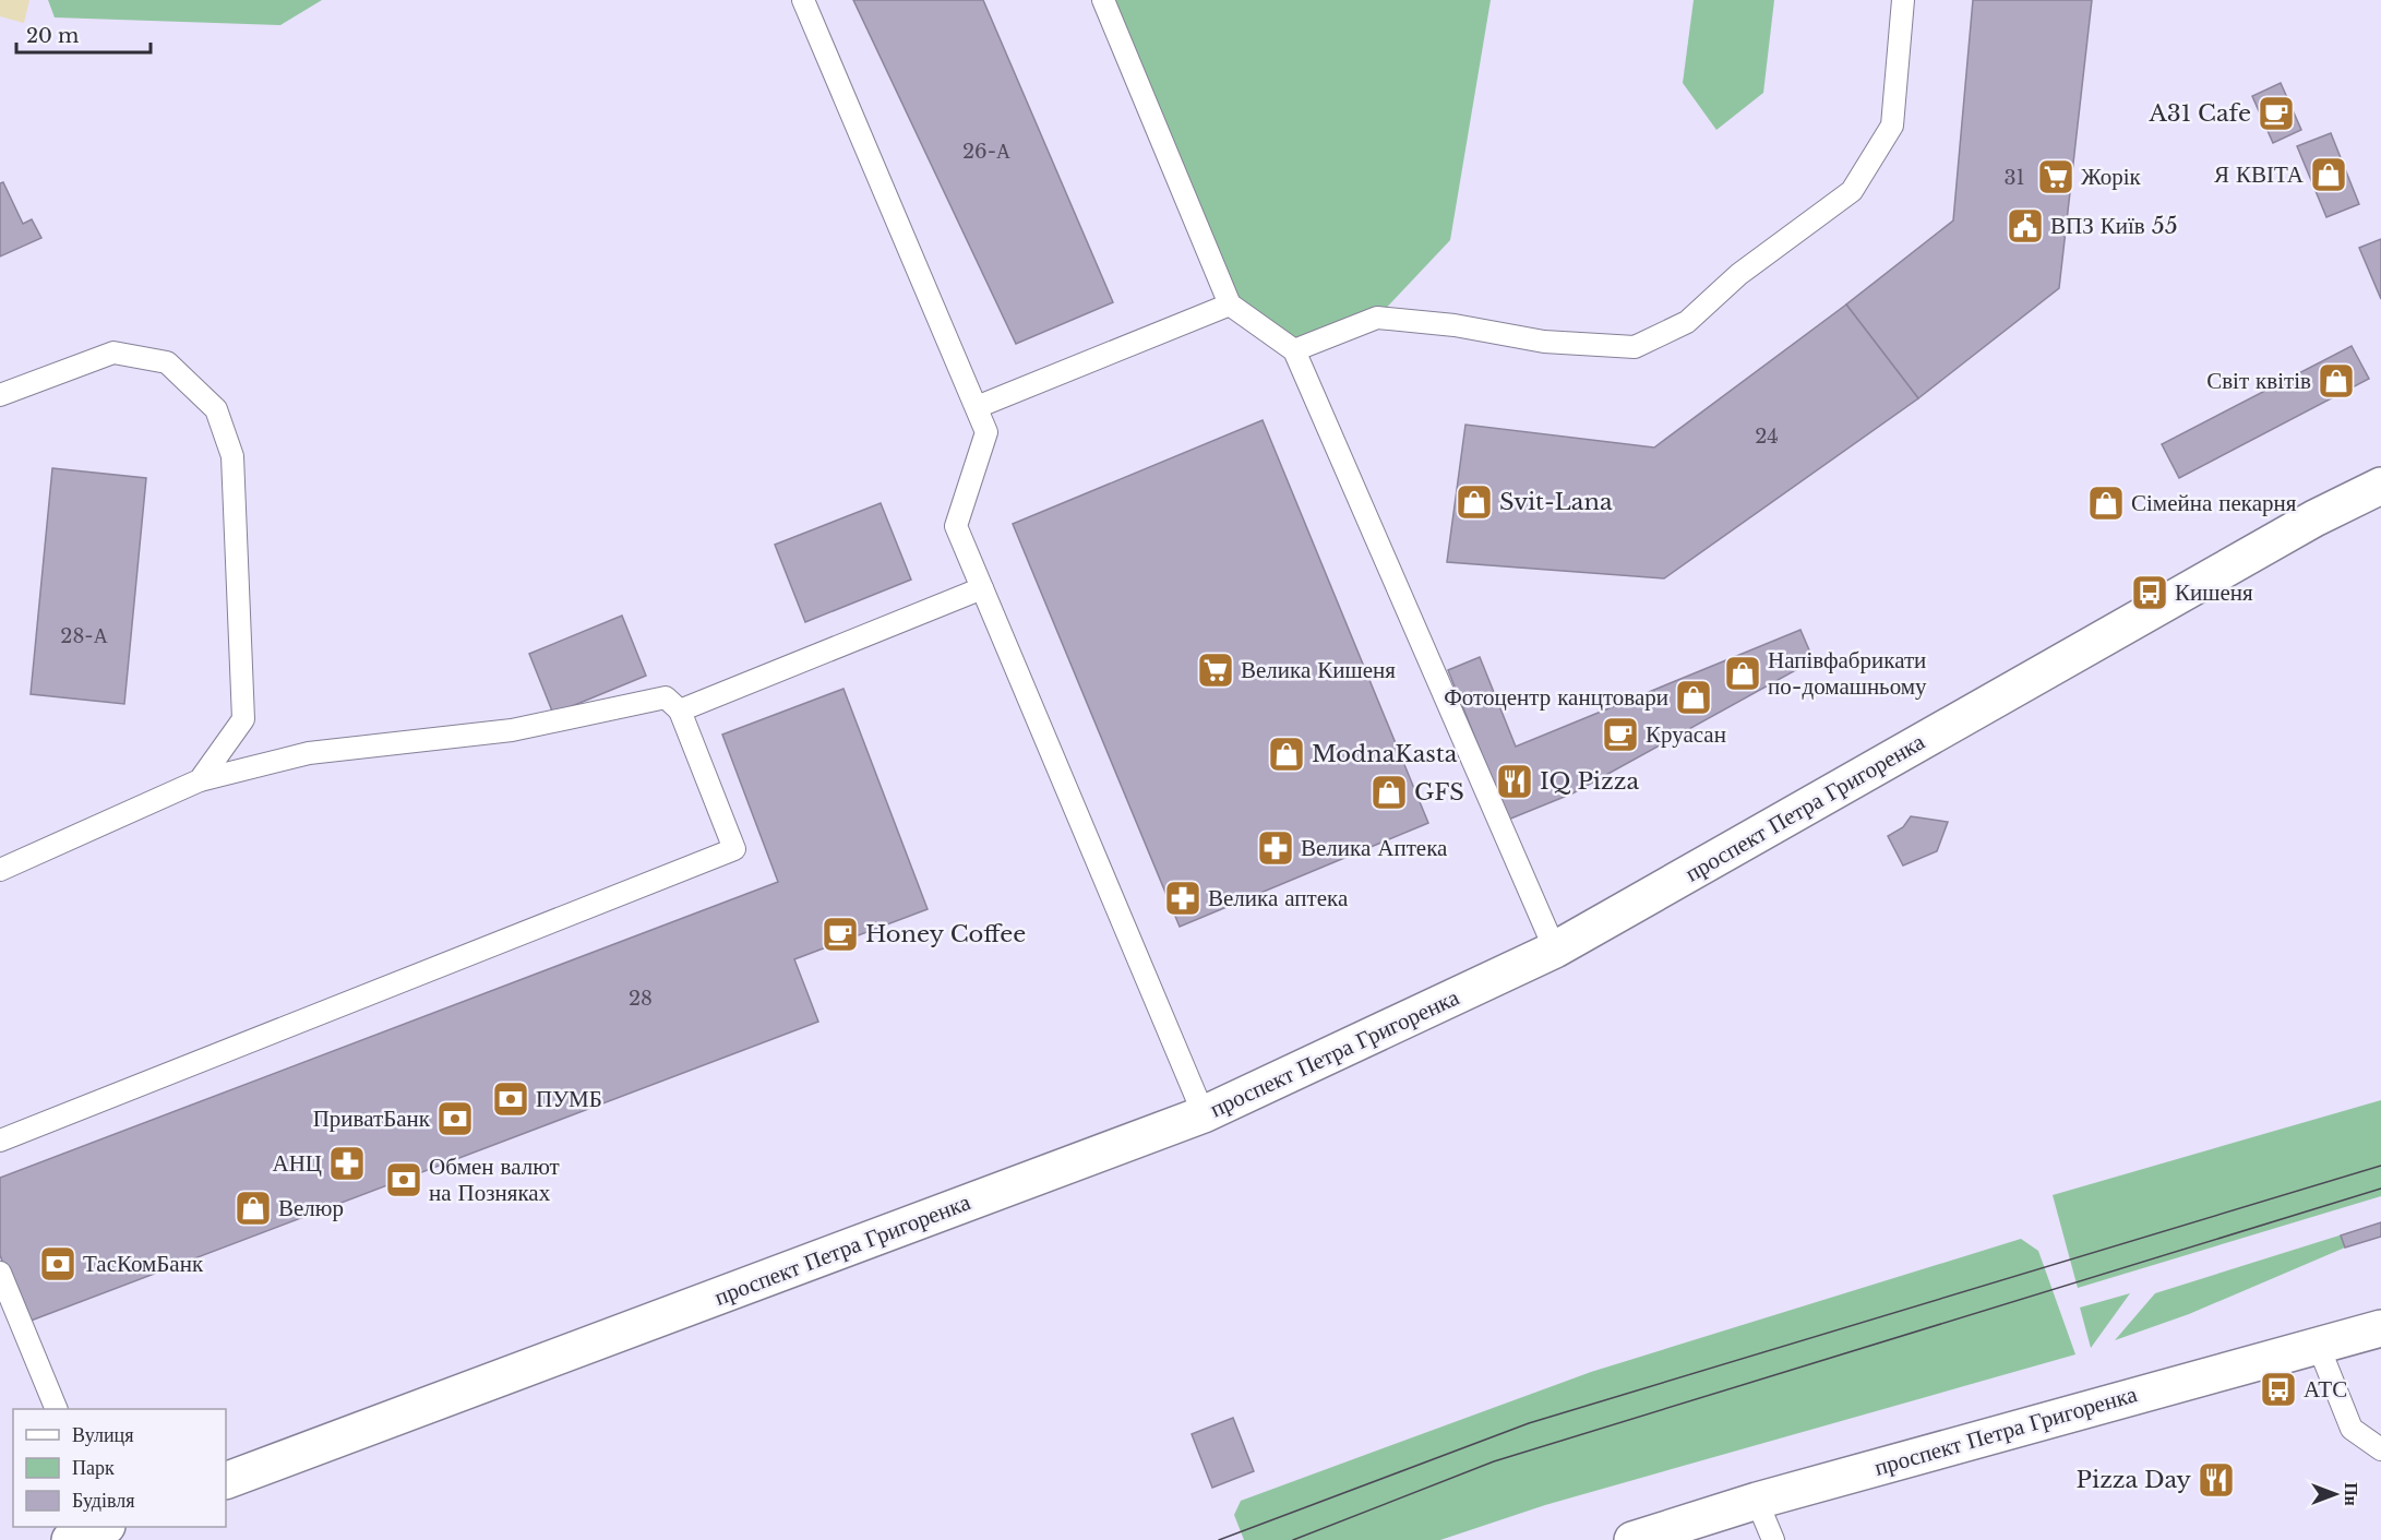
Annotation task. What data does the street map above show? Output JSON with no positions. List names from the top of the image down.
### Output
{
  "streets": {
    "main road": ["проспект Петра Григоренка"]
  },
  "places": {
    "cafe": ["A31 Cafe", "Круасан", "Honey Coffee"],
    "shop": [
      "Я КВІТА",
      "Світ квітів",
      "Svit-Lana",
      "Сімейна пекарня",
      "Напівфабрикати по-домашньому",
      "Фотоцентр канцтовари",
      "ModnaKasta",
      "GFS",
      "Велюр"
    ],
    "supermarket": ["Жорік", "Велика Кишеня"],
    "public building": ["ВПЗ Київ 55"],
    "bus stop": ["Кишеня", "АТС"],
    "restaurant": ["IQ Pizza", "Pizza Day"],
    "pharmacy": ["Велика Аптека", "Велика аптека", "АНЦ"],
    "bank": [
      "ПУМБ",
      "ПриватБанк",
      "Обмен валют на Позняках",
      "ТасКомБанк"
    ]
  },
  "house_numbers": [
    "26-А",
    "31",
    "24",
    "28-А",
    "28"
  ],
  "legend": ["Вулиця", "Парк", "Будівля"],
  "scale_bar": "20 m",
  "north": "right"
}
